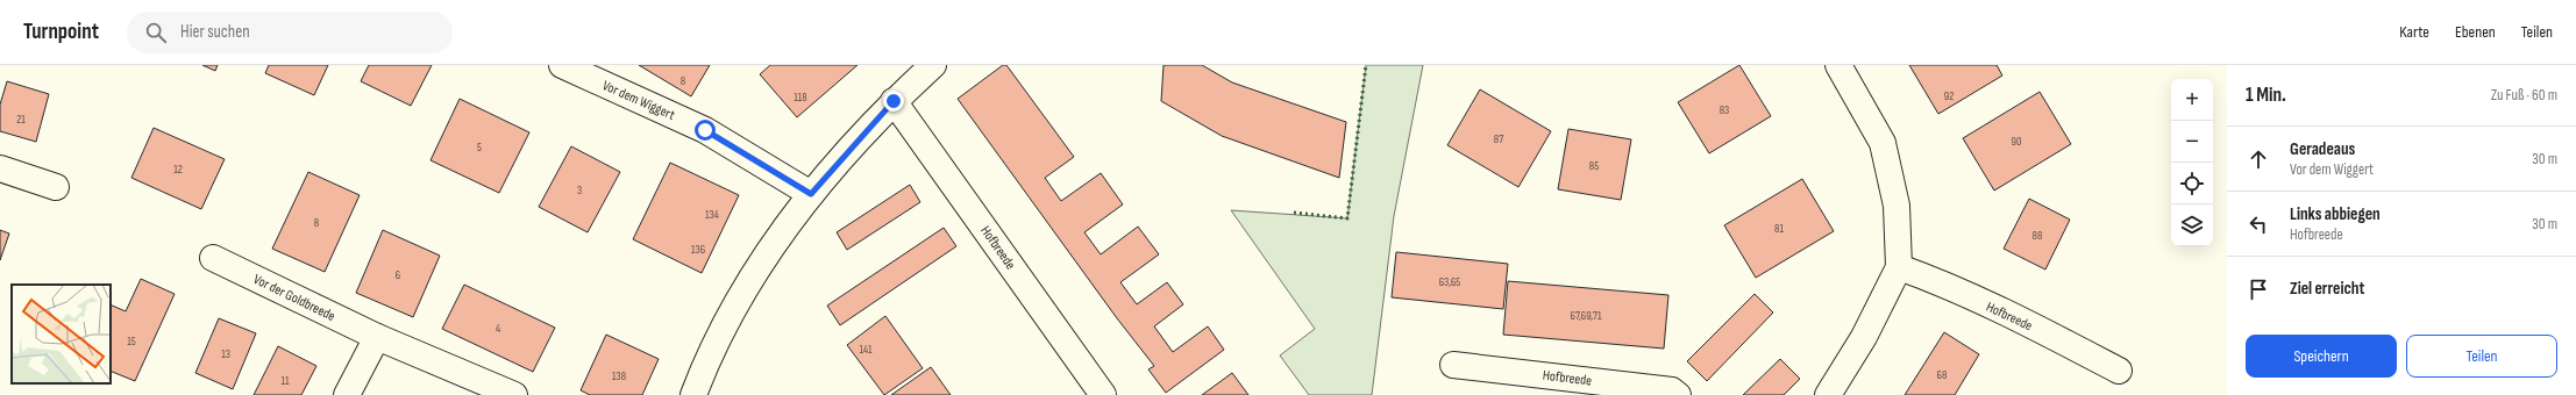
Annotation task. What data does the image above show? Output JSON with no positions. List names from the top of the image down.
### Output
{
  "streets": {
    "street": ["Vor dem Wiggert", "Hofbreede", "Vor der Goldbreede"]
  },
  "house_numbers": [
    "8",
    "92",
    "118",
    "83",
    "21",
    "87",
    "90",
    "5",
    "85",
    "12",
    "3",
    "134",
    "8",
    "81",
    "88",
    "136",
    "6",
    "63,65",
    "67,69,71",
    "4",
    "15",
    "141",
    "13",
    "68",
    "138",
    "11"
  ],
  "page": {
    "header": "Turnpoint",
    "search": "Hier suchen",
    "nav": ["Karte", "Ebenen", "Teilen"],
    "heading": ["1 Min.", "Zu Fuß · 60 m"],
    "map_buttons": ["+", "−"],
    "list": [
      ["Geradeaus", "Vor dem Wiggert", "30 m"],
      ["Links abbiegen", "Hofbreede", "30 m"],
      "Ziel erreicht"
    ],
    "buttons": ["Speichern", "Teilen"]
  }
}
